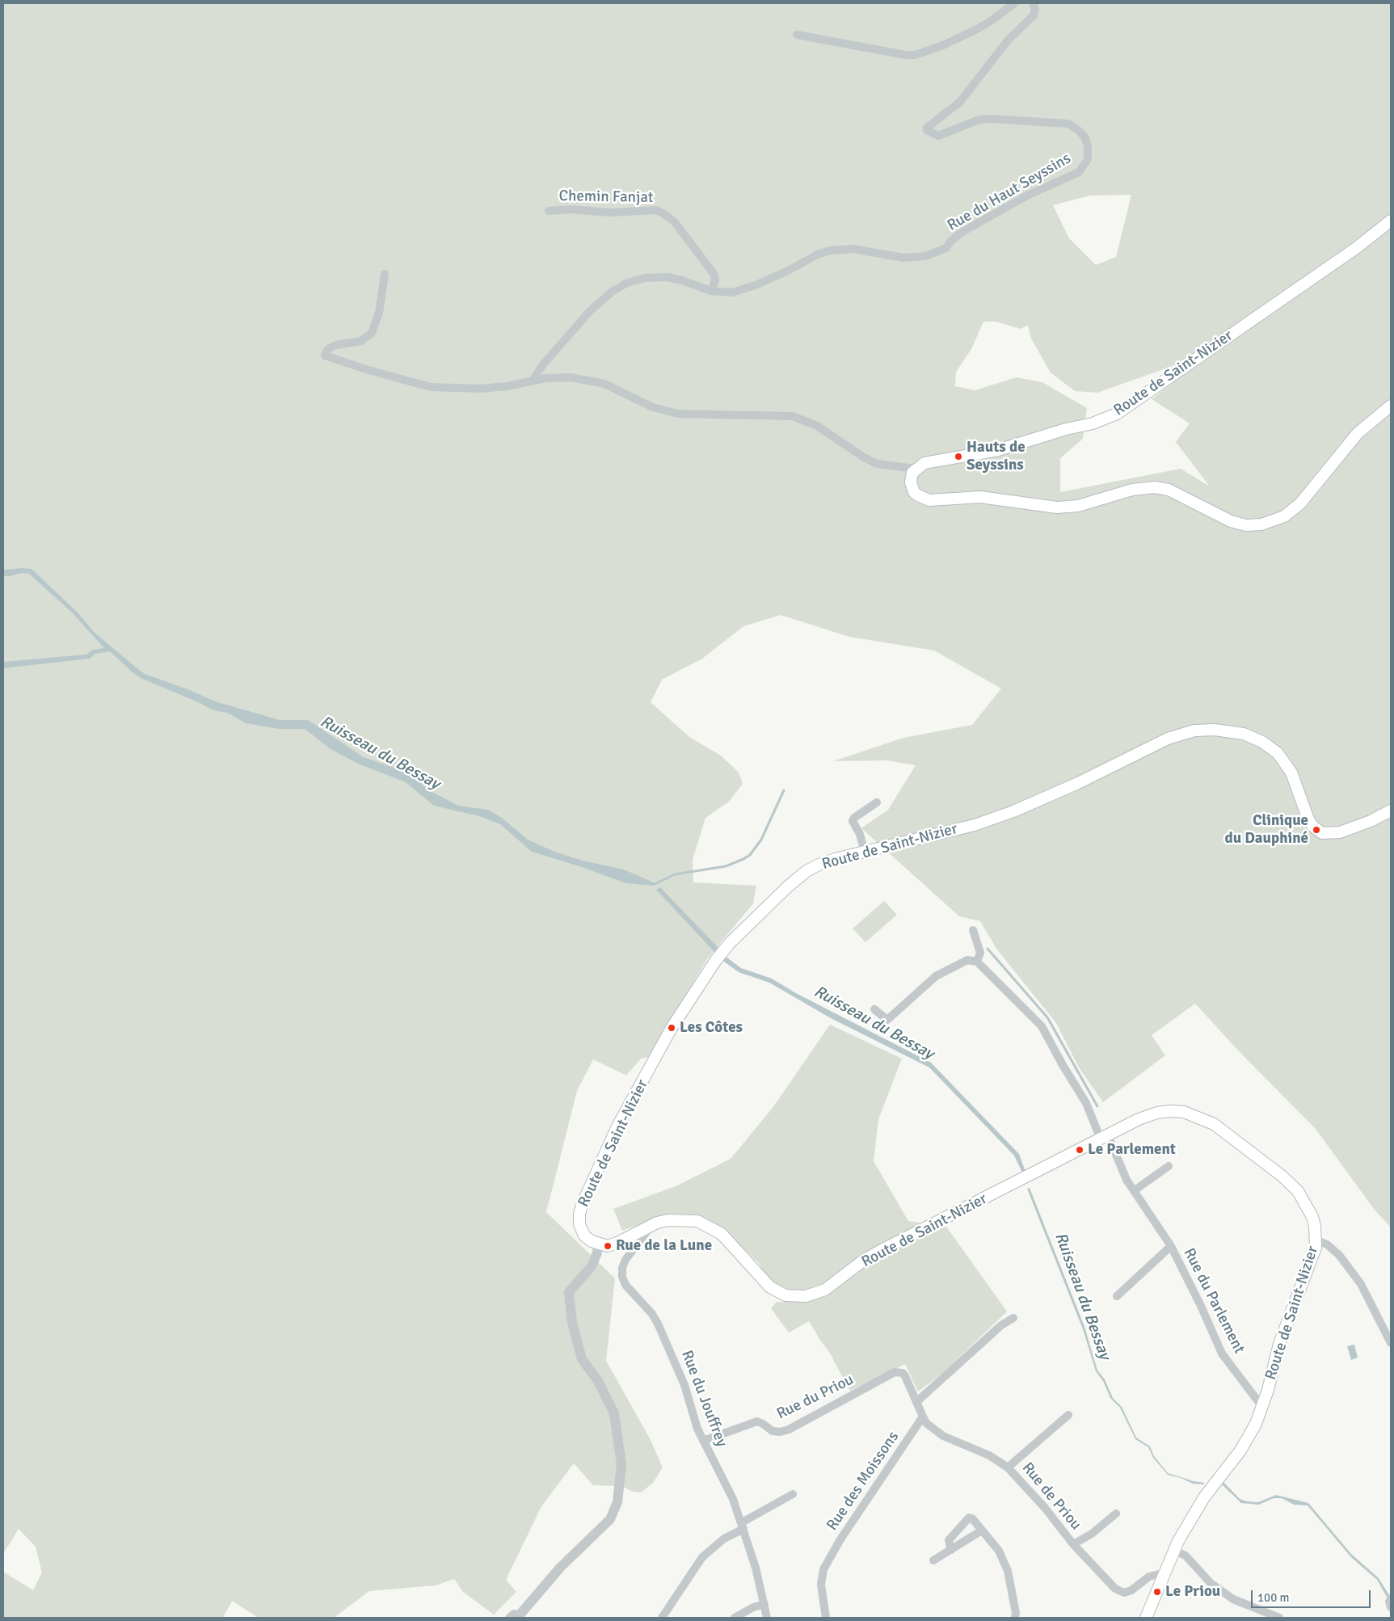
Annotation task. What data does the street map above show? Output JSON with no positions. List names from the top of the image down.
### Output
{
  "streets": {
    "main road": ["Route de Saint-Nizier"],
    "street": [
      "Rue du Haut Seyssins",
      "Chemin Fanjat",
      "Rue du Parlement",
      "Rue du Priou",
      "Rue du Jouffrey",
      "Rue des Moissons",
      "Rue de Priou"
    ]
  },
  "crossings": [
    ["Rue du Haut Seyssins", "Chemin Fanjat"],
    ["Route de Saint-Nizier", "Rue du Parlement"],
    ["Route de Saint-Nizier", "Rue du Jouffrey"],
    ["Route de Saint-Nizier", "Rue de Priou"],
    ["Rue du Priou", "Rue du Jouffrey"],
    ["Rue des Moissons", "Rue de Priou"]
  ],
  "water": ["Ruisseau du Bessay"],
  "places": [
    "Hauts de Seyssins",
    "Clinique du Dauphiné",
    "Les Côtes",
    "Le Parlement",
    "Rue de la Lune",
    "Le Priou"
  ],
  "scale_bar": "100 m"
}
